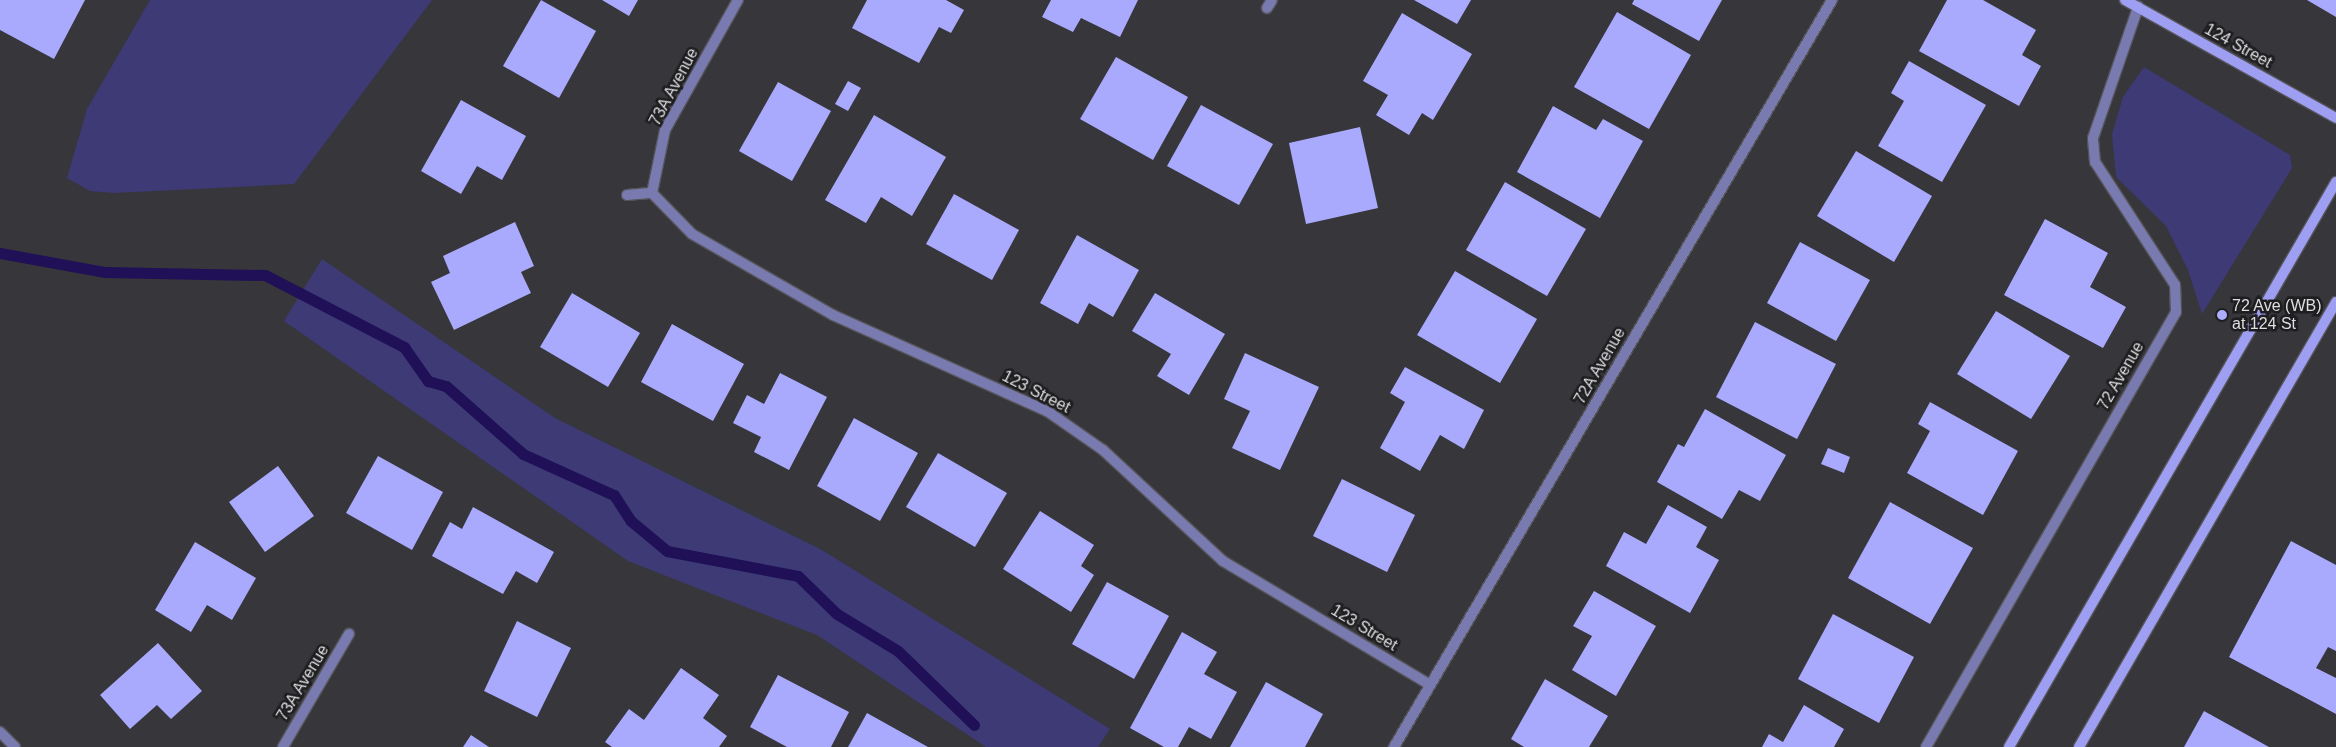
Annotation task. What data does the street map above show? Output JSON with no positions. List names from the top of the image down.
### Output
{
  "streets": {
    "main road": ["124 Street"],
    "street": [
      "73A Avenue",
      "72A Avenue",
      "72 Avenue",
      "123 Street"
    ]
  },
  "crossings": [
    ["124 Street", "72 Avenue"],
    ["73A Avenue", "123 Street"],
    ["72A Avenue", "123 Street"]
  ],
  "places": ["72 Ave (WB) at 124 St"]
}
